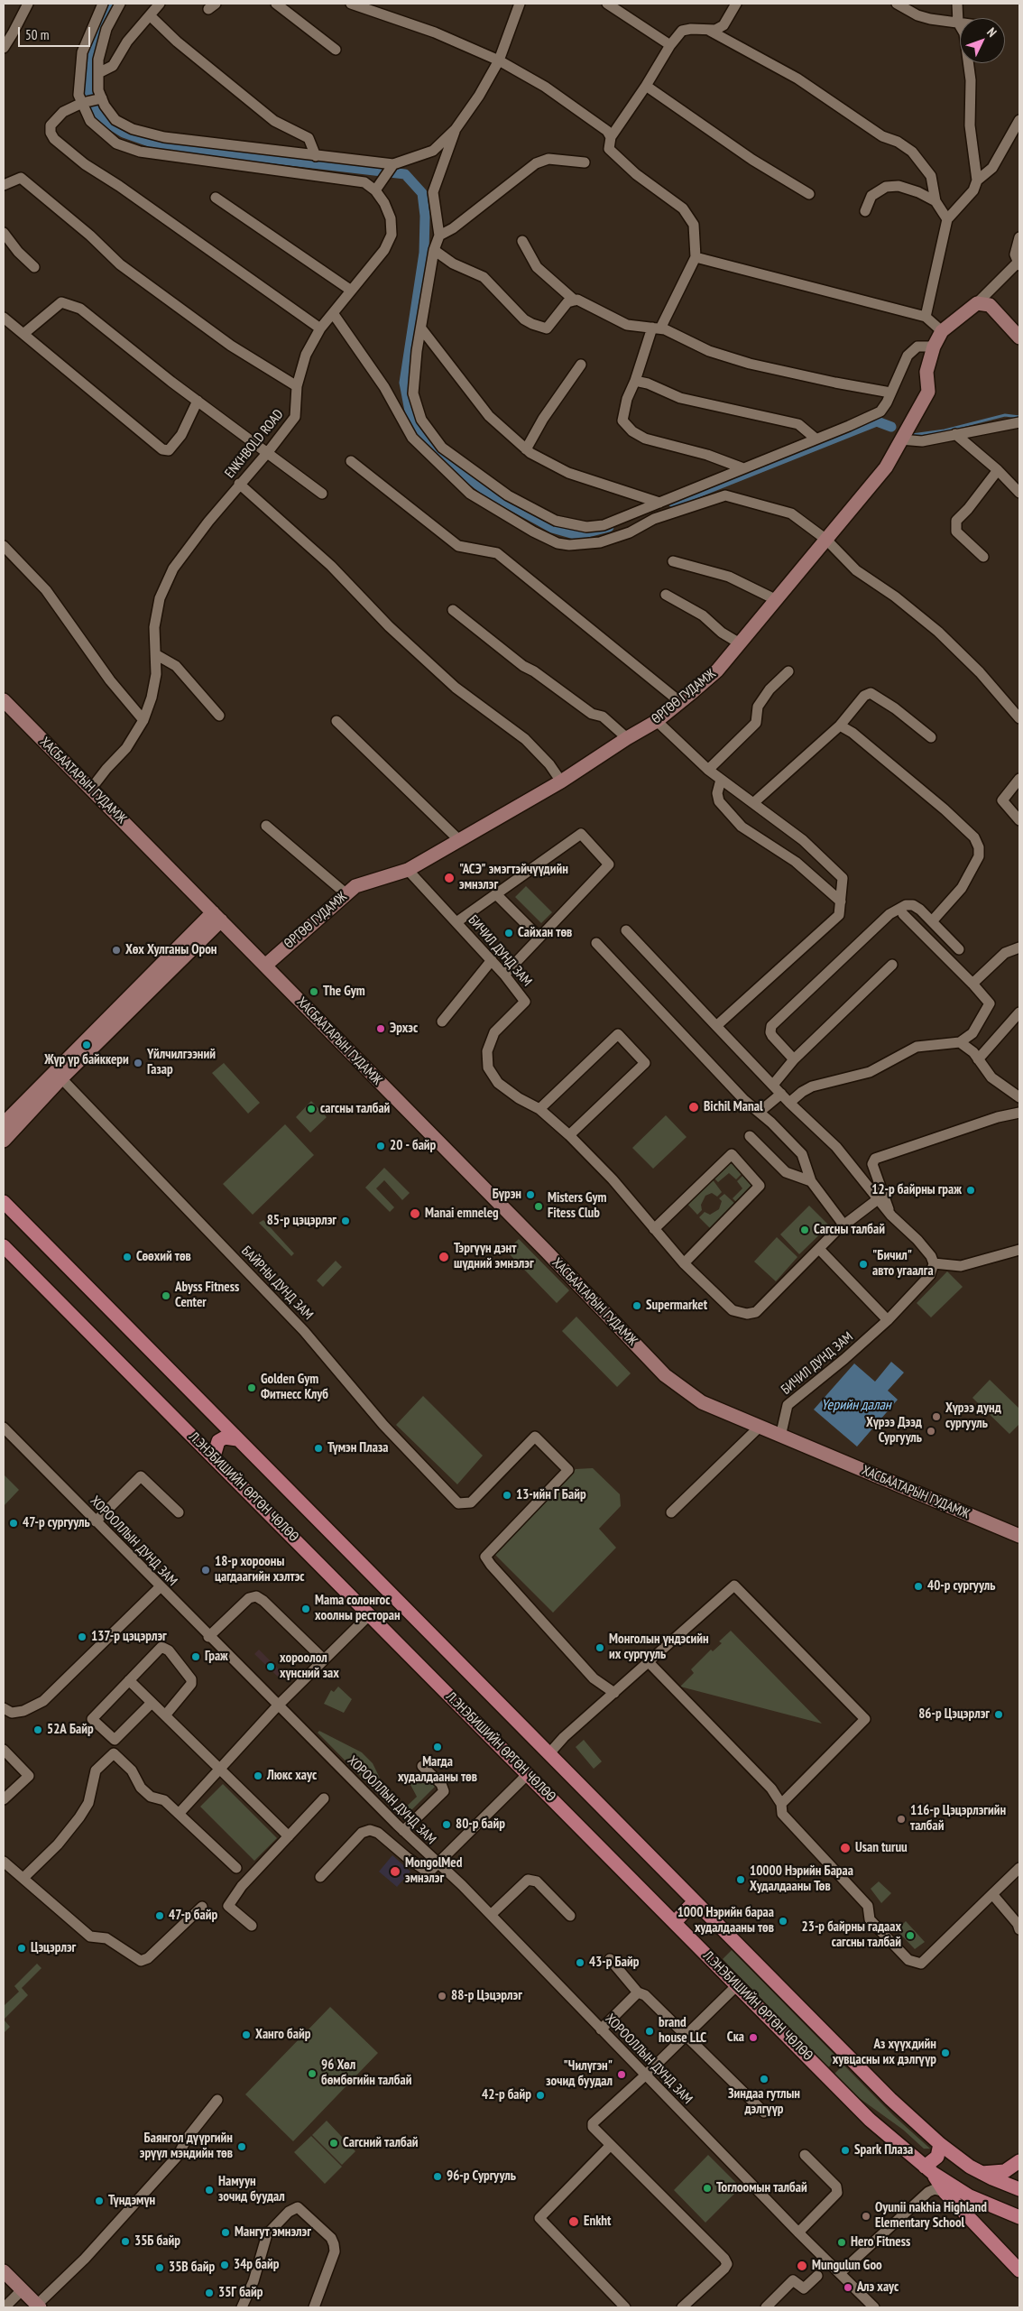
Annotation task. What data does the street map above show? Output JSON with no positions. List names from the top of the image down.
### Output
{
  "streets": {
    "main road": ["Л.ЭНЭБИШИЙН ӨРГӨН ЧӨЛӨӨ"],
    "street": [
      "ENKHBOLD ROAD",
      "ӨРГӨӨ ГУДАМЖ",
      "ХАСБААТАРЫН ГУДАМЖ",
      "БИЧИЛ ДУНД ЗАМ",
      "БАЙРНЫ ДУНД ЗАМ",
      "ХОРООЛЛЫН ДУНД ЗАМ"
    ]
  },
  "crossings": [
    ["ENKHBOLD ROAD", "ХАСБААТАРЫН ГУДАМЖ"],
    ["ӨРГӨӨ ГУДАМЖ", "ХАСБААТАРЫН ГУДАМЖ"],
    ["ӨРГӨӨ ГУДАМЖ", "БИЧИЛ ДУНД ЗАМ"],
    ["ХАСБААТАРЫН ГУДАМЖ", "БИЧИЛ ДУНД ЗАМ"]
  ],
  "water": ["Үерийн далан"],
  "places": [
    "\"АСЭ\" эмэгтэйчүүдийн эмнэлэг",
    "Сайхан төв",
    "Хөх Хулганы Орон",
    "The Gym",
    "Эрхэс",
    "Жүр үр байккери",
    "Үйлчилгээний Газар",
    "Bichil Manal",
    "сагсны талбай",
    "20 - байр",
    "12-р байрны граж",
    "Бүрэн",
    "Misters Gym Fitess Club",
    "Manai emneleg",
    "85-р цэцэрлэг",
    "Сагсны талбай",
    "Сөөхий төв",
    "Тэргүүн дэнт шүдний эмнэлэг",
    "\"Бичил\" авто угаалга",
    "Abyss Fitness Center",
    "Supermarket",
    "Golden Gym Фитнесс Клуб",
    "Хүрээ дунд сургууль",
    "Хүрээ Дээд Сургууль",
    "Түмэн Плаза",
    "13-ийн Г Байр",
    "47-р сургууль",
    "18-р хорооны цагдаагийн хэлтэс",
    "40-р сургууль",
    "Mama солонгос хоолны ресторан",
    "137-р цэцэрлэг",
    "Монголын үндэсийн их сургууль",
    "Граж",
    "хороолол хүнсний зах",
    "86-р Цэцэрлэг",
    "52А Байр",
    "Магда худалдааны төв",
    "Люкс хаус",
    "116-р Цэцэрлэгийн талбай",
    "80-р байр",
    "Usan turuu",
    "MongolMed эмнэлэг",
    "10000 Нэрийн Бараа Худалдааны Төв",
    "47-р байр",
    "1000 Нэрийн бараа худалдааны төв",
    "23-р байрны гадаах сагсны талбай",
    "Цэцэрлэг",
    "43-р Байр",
    "88-р Цэцэрлэг",
    "brand house LLC",
    "Ханго байр",
    "Ска",
    "Аз хүүхдийн хувцасны их дэлгүүр",
    "96 Хөл бөмбөгийн талбай",
    "\"Чилүгэн\" зочид буудал",
    "Зиндаа гутлын дэлгүүр",
    "42-p байр",
    "Сагсний талбай",
    "Баянгол дүүргийн эрүүл мэндийн төв",
    "Spark Плаза",
    "96-р Сургууль",
    "Тоглоомын талбай",
    "Намуун зочид буудал",
    "Түндэмүн",
    "Oyunii nakhia Highland Elementary School",
    "Enkht",
    "Мангут эмнэлэг",
    "35Б байр",
    "Hero Fitness",
    "34р байр",
    "Mungulun Goo",
    "35В байр",
    "Алэ хаус",
    "35Г байр"
  ],
  "scale_bar": "50 m",
  "north": "top right"
}
